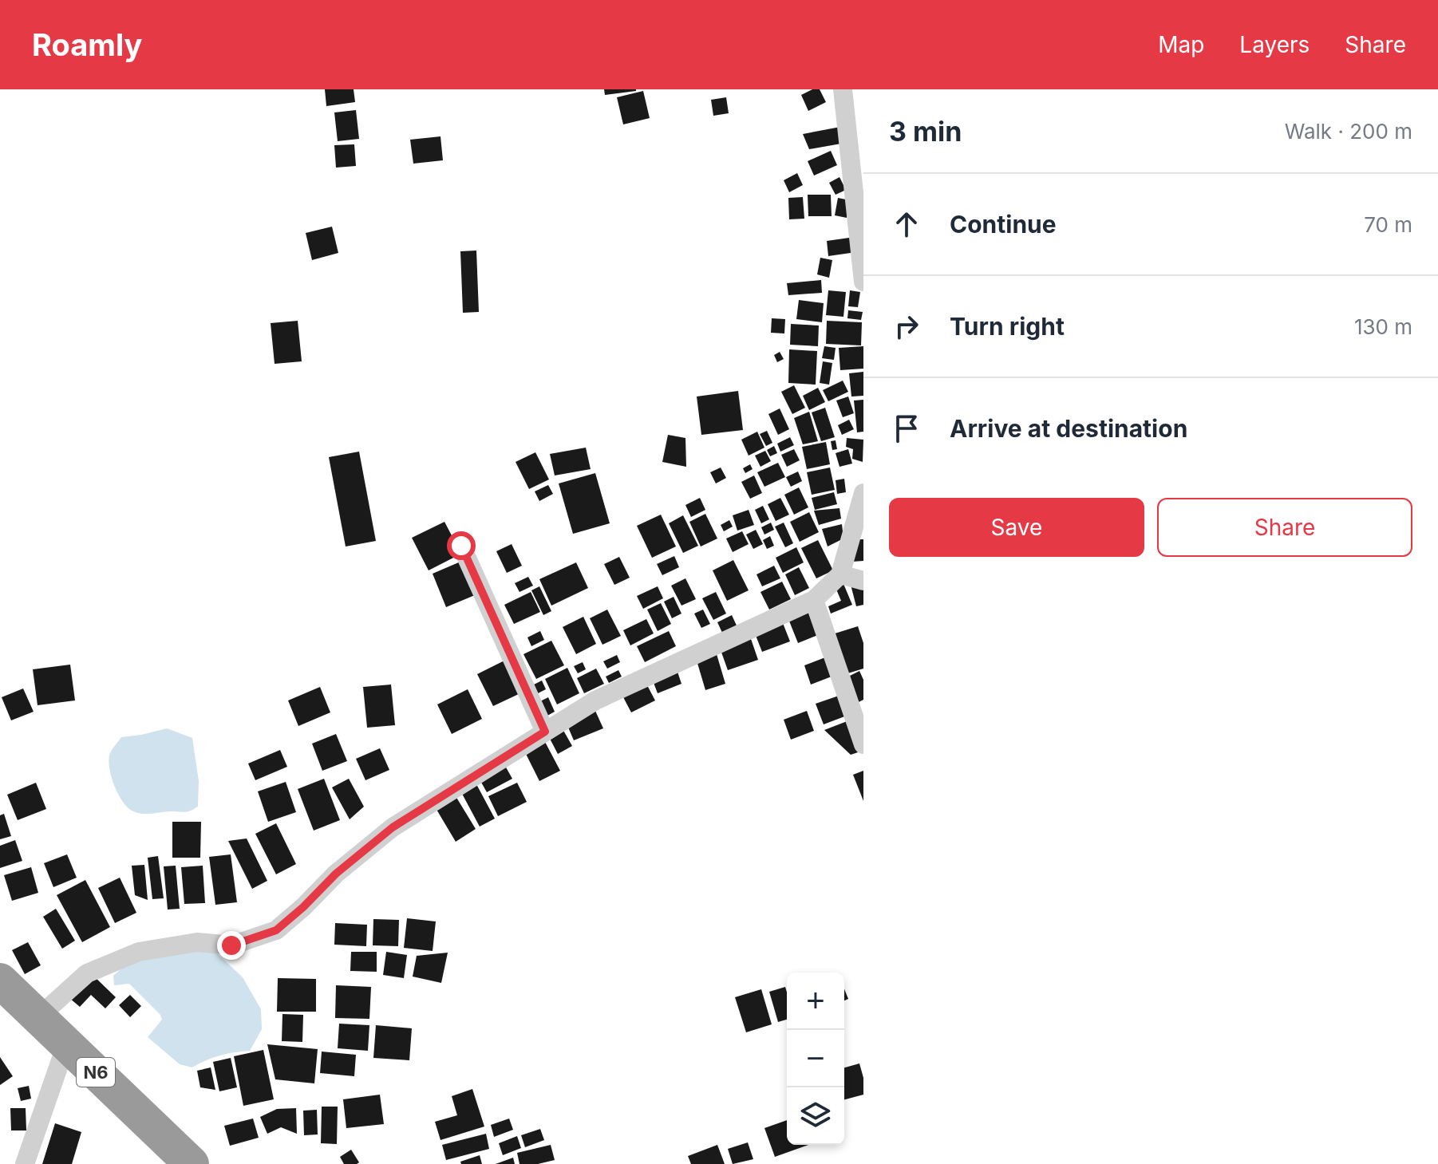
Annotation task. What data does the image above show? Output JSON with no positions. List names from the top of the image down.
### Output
{
  "streets": {
    "highway": ["N6"]
  },
  "page": {
    "header": "Roamly",
    "nav": ["Map", "Layers", "Share"],
    "heading": ["3 min", "Walk · 200 m"],
    "list": [
      ["Continue", "70 m"],
      ["Turn right", "130 m"],
      "Arrive at destination"
    ],
    "buttons": ["Save", "Share"],
    "map_buttons": ["+", "−"]
  }
}
